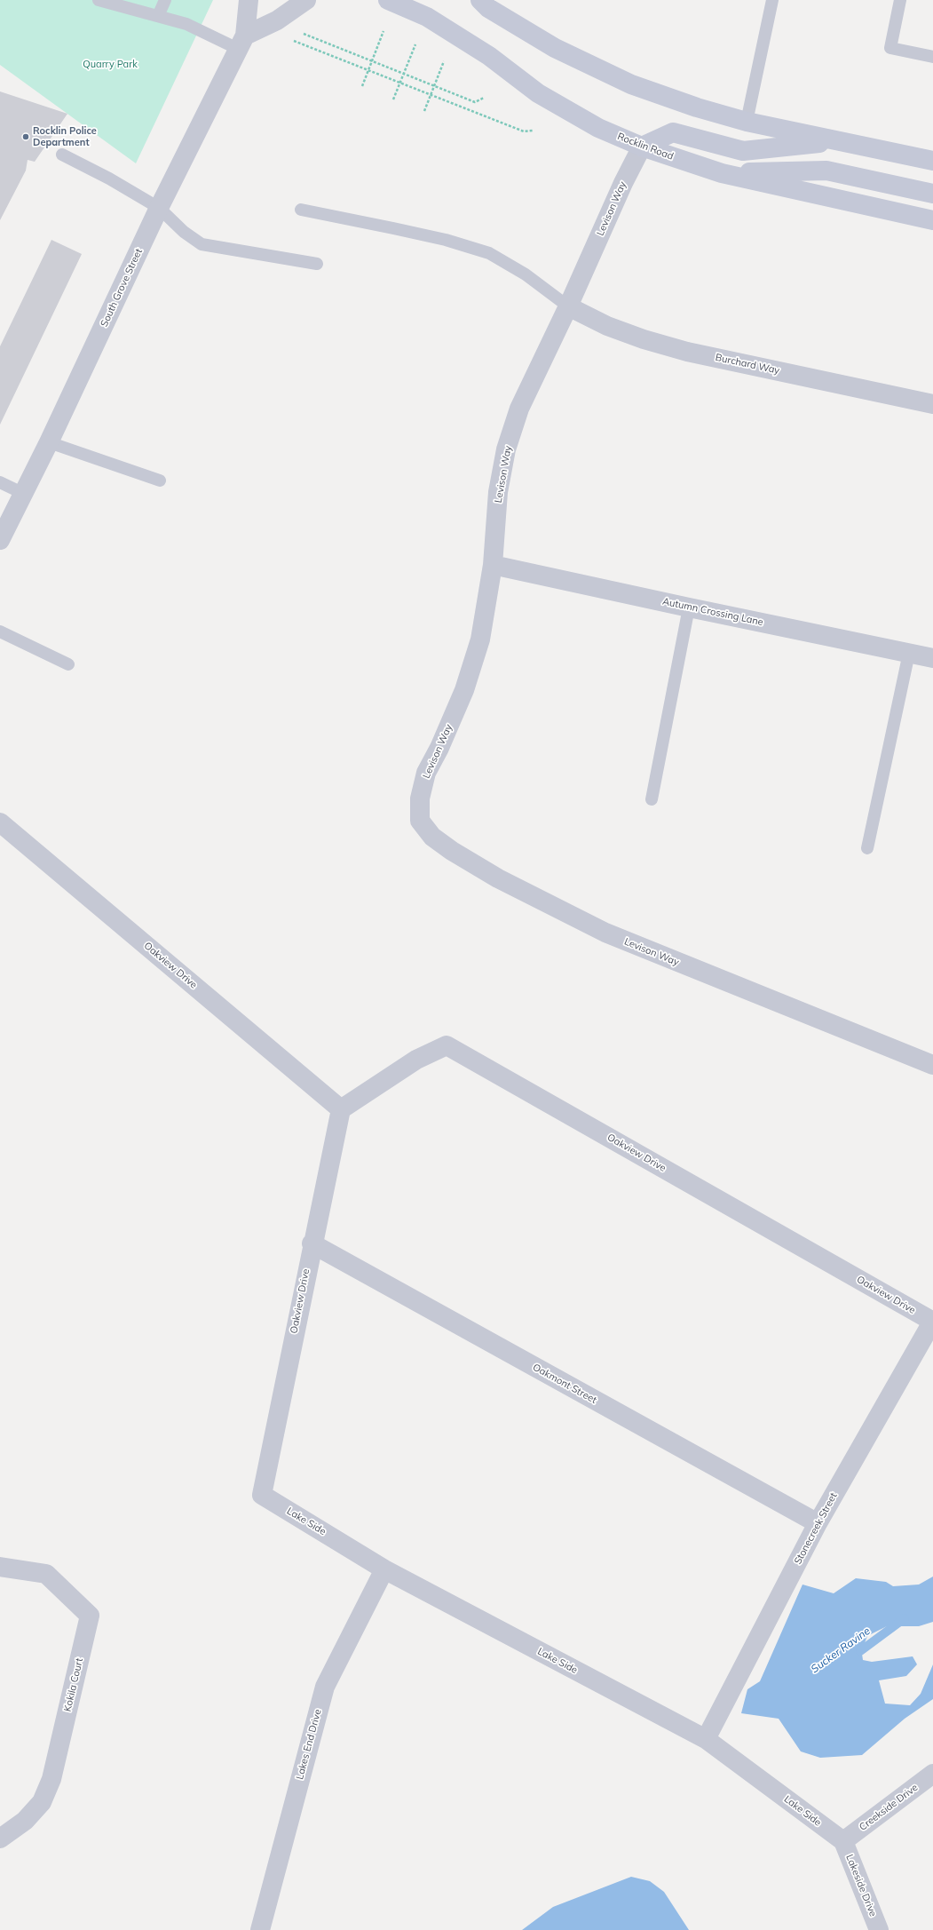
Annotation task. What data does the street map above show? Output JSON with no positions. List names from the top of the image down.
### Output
{
  "streets": {
    "main road": ["Rocklin Road"],
    "street": [
      "Levison Way",
      "South Grove Street",
      "Burchard Way",
      "Autumn Crossing Lane",
      "Oakview Drive",
      "Oakmont Street",
      "Lake Side",
      "Stonecreek Street",
      "Kokila Court",
      "Lakes End Drive",
      "Creekside Drive",
      "Lakeside Drive"
    ]
  },
  "crossings": [
    ["Rocklin Road", "Levison Way"],
    ["Levison Way", "Burchard Way"],
    ["Levison Way", "Autumn Crossing Lane"],
    ["Oakview Drive", "Oakmont Street"],
    ["Oakview Drive", "Lake Side"],
    ["Oakview Drive", "Stonecreek Street"],
    ["Oakmont Street", "Stonecreek Street"],
    ["Lake Side", "Stonecreek Street"],
    ["Lake Side", "Lakes End Drive"],
    ["Lake Side", "Creekside Drive"],
    ["Lake Side", "Lakeside Drive"],
    ["Creekside Drive", "Lakeside Drive"]
  ],
  "water": ["Sucker Ravine"],
  "parks": ["Quarry Park"],
  "places": ["Rocklin Police Department"]
}
